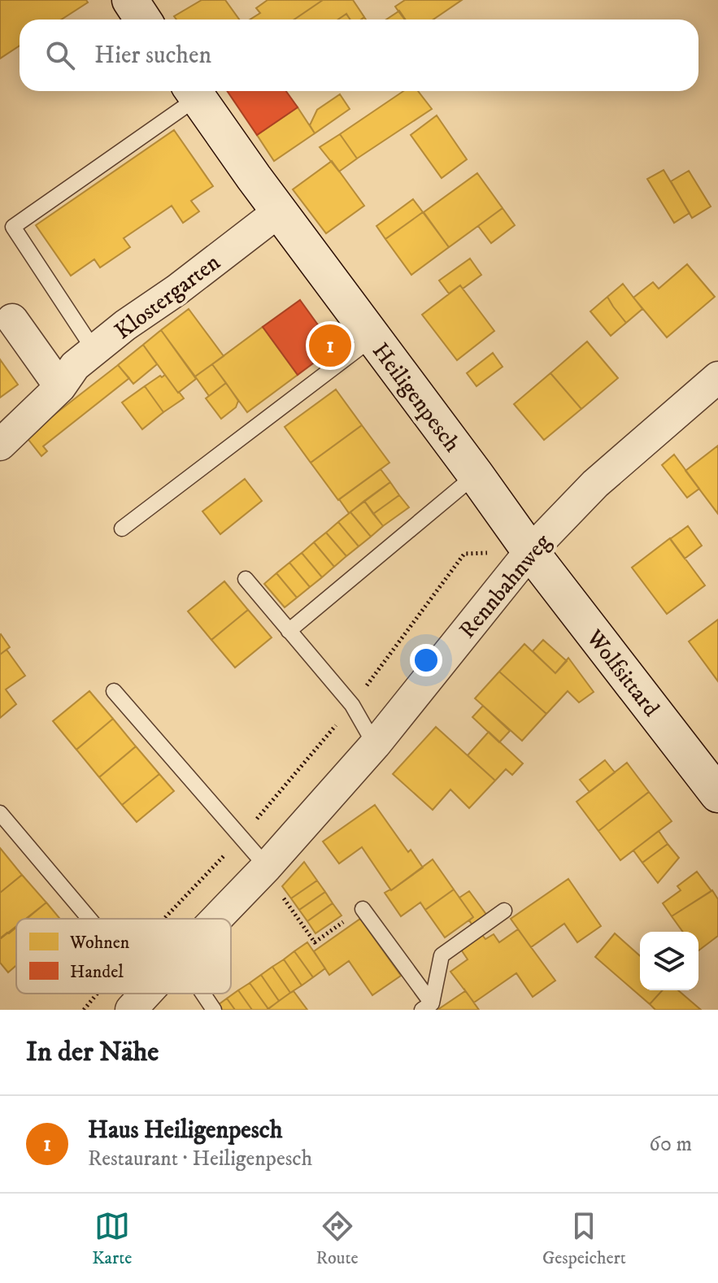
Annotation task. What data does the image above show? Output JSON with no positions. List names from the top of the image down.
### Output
{
  "streets": {
    "street": [
      "Klostergarten",
      "Heiligenpesch",
      "Rennbahnweg",
      "Wolfsittard"
    ]
  },
  "crossings": [
    ["Klostergarten", "Heiligenpesch"],
    ["Heiligenpesch", "Rennbahnweg"],
    ["Heiligenpesch", "Wolfsittard"],
    ["Rennbahnweg", "Wolfsittard"]
  ],
  "legend": ["Wohnen", "Handel"],
  "page": {
    "search": "Hier suchen",
    "pins": "1",
    "heading": "In der Nähe",
    "list": [
      {
        "mark": "1",
        "name": "Haus Heiligenpesch",
        "note": "Restaurant · Heiligenpesch",
        "value": "60 m"
      }
    ],
    "nav": ["Karte", "Route", "Gespeichert"]
  }
}
